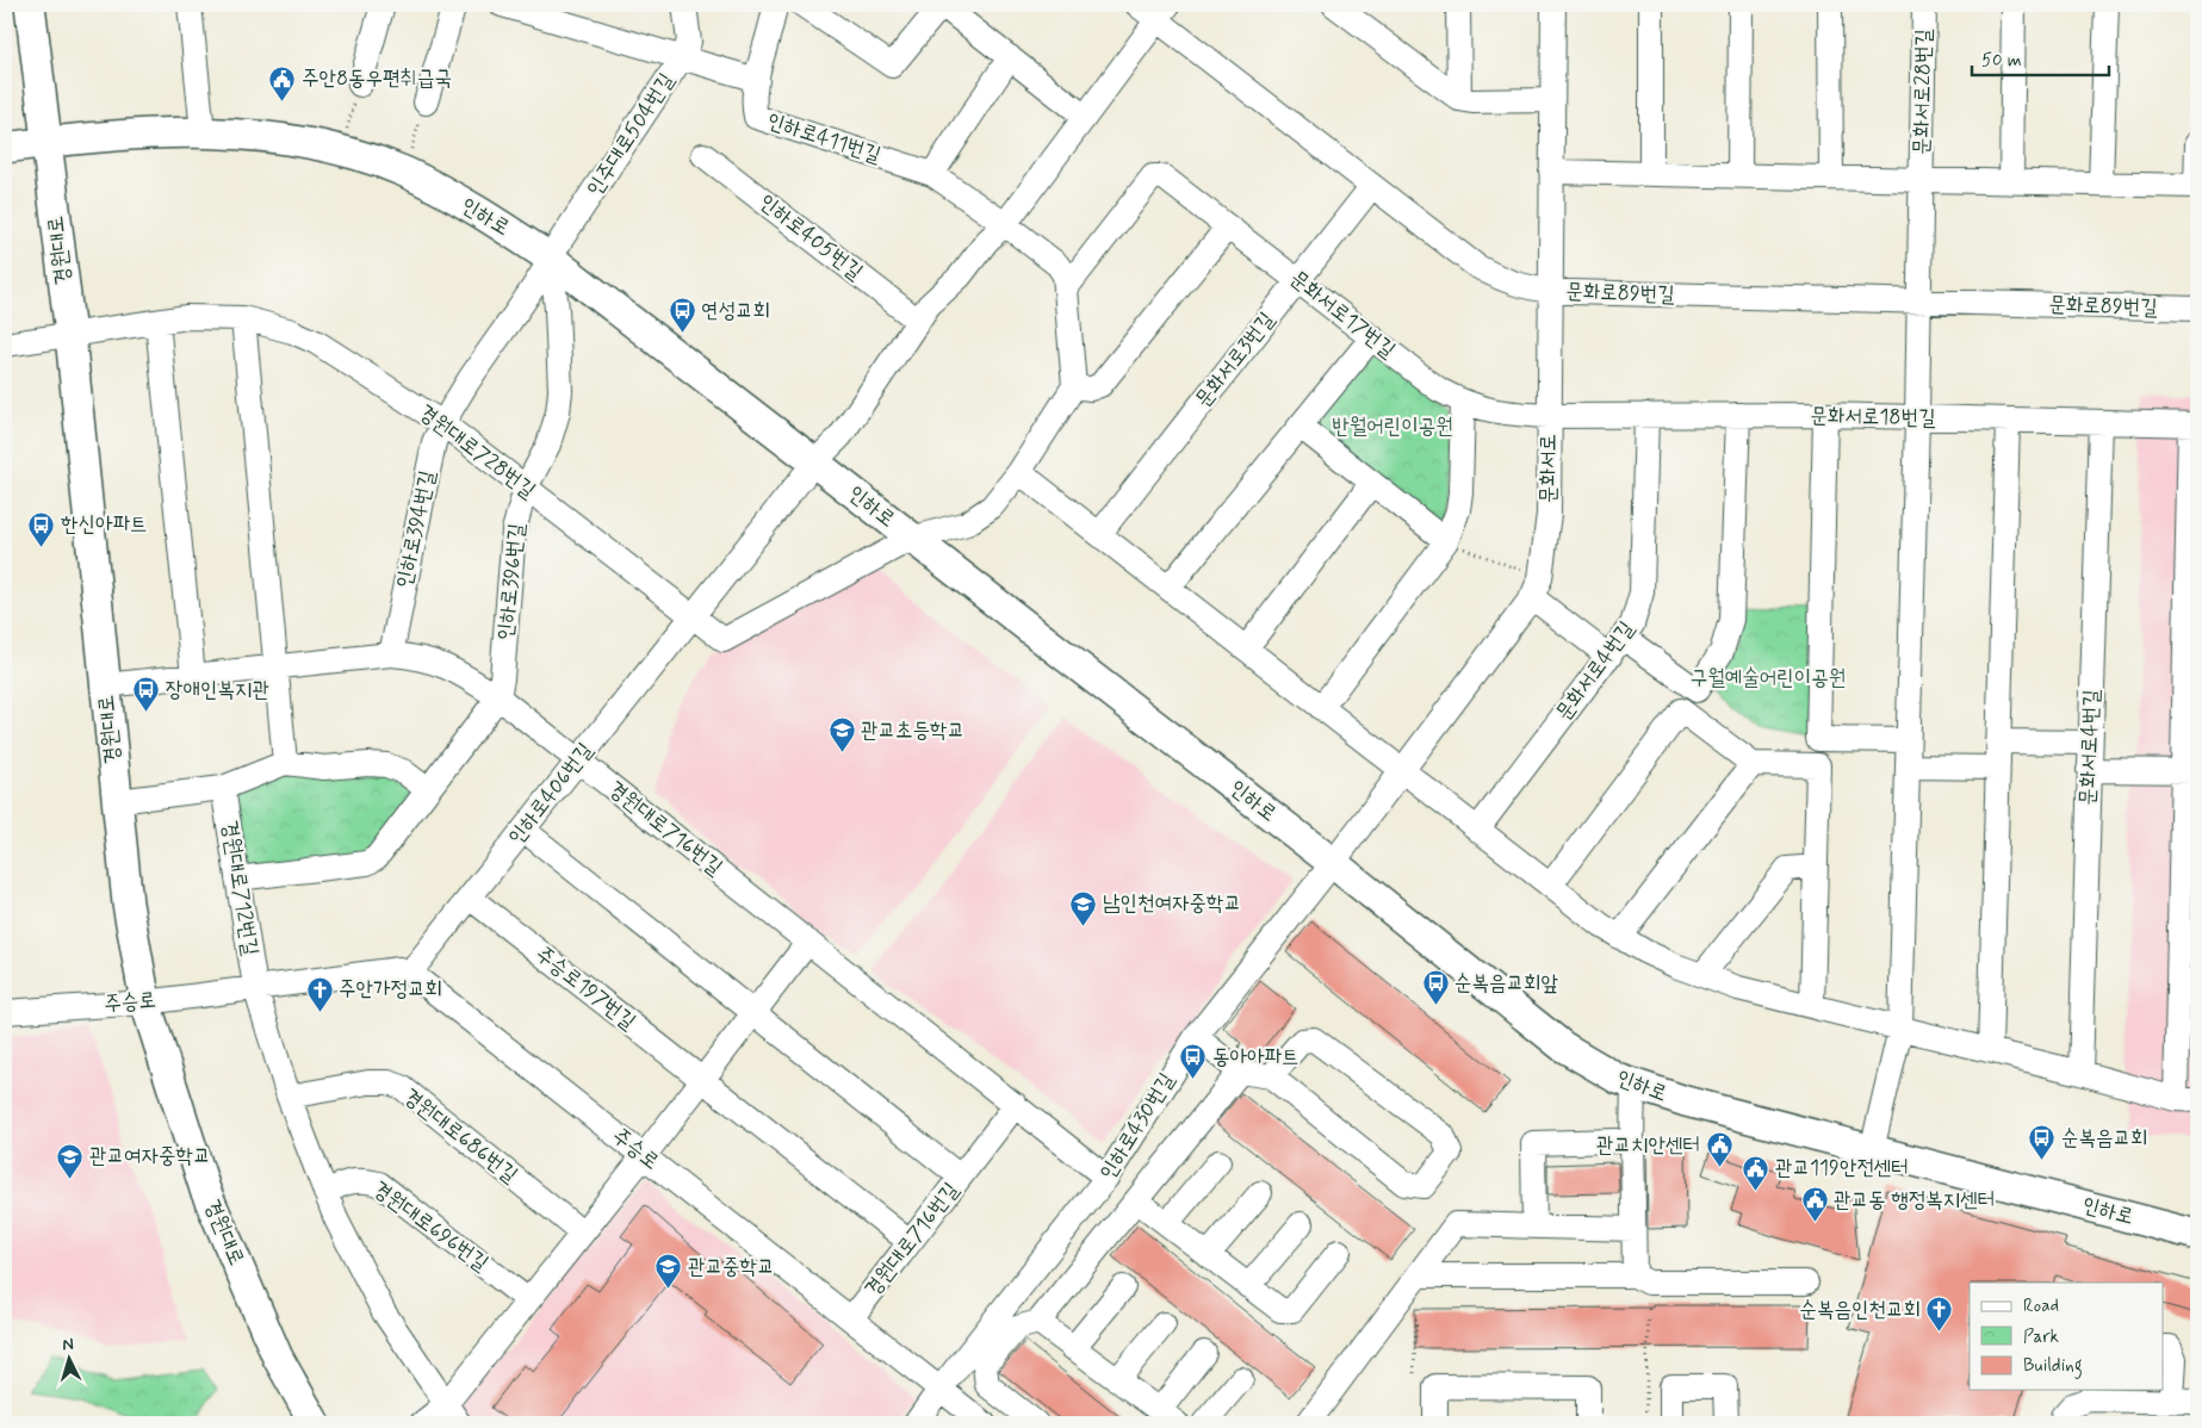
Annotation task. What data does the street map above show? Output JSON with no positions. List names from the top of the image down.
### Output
{
  "streets": {
    "main road": ["인하로", "경원대로"],
    "street": [
      "문화서로28번길",
      "인주대로504번길",
      "인하로411번길",
      "인하로405번길",
      "문화로89번길",
      "문화서로17번길",
      "문화서로3번길",
      "문화서로18번길",
      "경원대로728번길",
      "문화서로",
      "인하로394번길",
      "인하로396번길",
      "문화서로4번길",
      "인하로406번길",
      "경원대로716번길",
      "경원대로712번길",
      "주승로197번길",
      "주승로",
      "인하로430번길",
      "경원대로686번길",
      "경원대로696번길"
    ]
  },
  "crossings": [
    ["문화서로28번길", "문화서로"],
    ["인주대로504번길", "인하로"],
    ["인주대로504번길", "인하로394번길"],
    ["인주대로504번길", "인하로396번길"],
    ["인하로411번길", "문화서로17번길"],
    ["인하로", "경원대로"],
    ["인하로", "문화서로"],
    ["인하로", "인하로394번길"],
    ["인하로", "인하로396번길"],
    ["인하로", "인하로406번길"],
    ["인하로", "인하로430번길"],
    ["경원대로", "경원대로728번길"],
    ["경원대로", "경원대로716번길"],
    ["경원대로", "주승로"],
    ["문화로89번길", "문화서로3번길"],
    ["문화로89번길", "문화서로"],
    ["문화서로17번길", "문화서로3번길"],
    ["문화서로17번길", "문화서로18번길"],
    ["문화서로17번길", "문화서로"],
    ["문화서로18번길", "문화서로"],
    ["문화서로18번길", "문화서로4번길"],
    ["경원대로728번길", "인하로394번길"],
    ["경원대로728번길", "인하로396번길"],
    ["경원대로728번길", "인하로406번길"],
    ["문화서로", "인하로430번길"],
    ["인하로394번길", "인하로396번길"],
    ["인하로394번길", "경원대로716번길"],
    ["인하로396번길", "경원대로716번길"],
    ["인하로406번길", "경원대로716번길"],
    ["인하로406번길", "주승로197번길"],
    ["인하로406번길", "주승로"],
    ["경원대로716번길", "주승로197번길"],
    ["경원대로716번길", "주승로"],
    ["경원대로716번길", "인하로430번길"],
    ["경원대로712번길", "주승로"],
    ["주승로", "인하로430번길"]
  ],
  "parks": ["반월어린이공원", "구월예술어린이공원"],
  "places": {
    "public building": [
      "주안8동우편취급국",
      "관교치안센터",
      "관교119안전센터",
      "관교동 행정복지센터"
    ],
    "bus stop": [
      "연성교회",
      "한신아파트",
      "장애인복지관",
      "순복음교회앞",
      "동아아파트",
      "순복음교회"
    ],
    "school or university": [
      "관교초등학교",
      "남인천여자중학교",
      "관교여자중학교",
      "관교중학교"
    ],
    "church": ["주안가정교회", "순복음인천교회"]
  },
  "legend": ["Road", "Park", "Building"],
  "scale_bar": "50 m",
  "north": "top"
}
